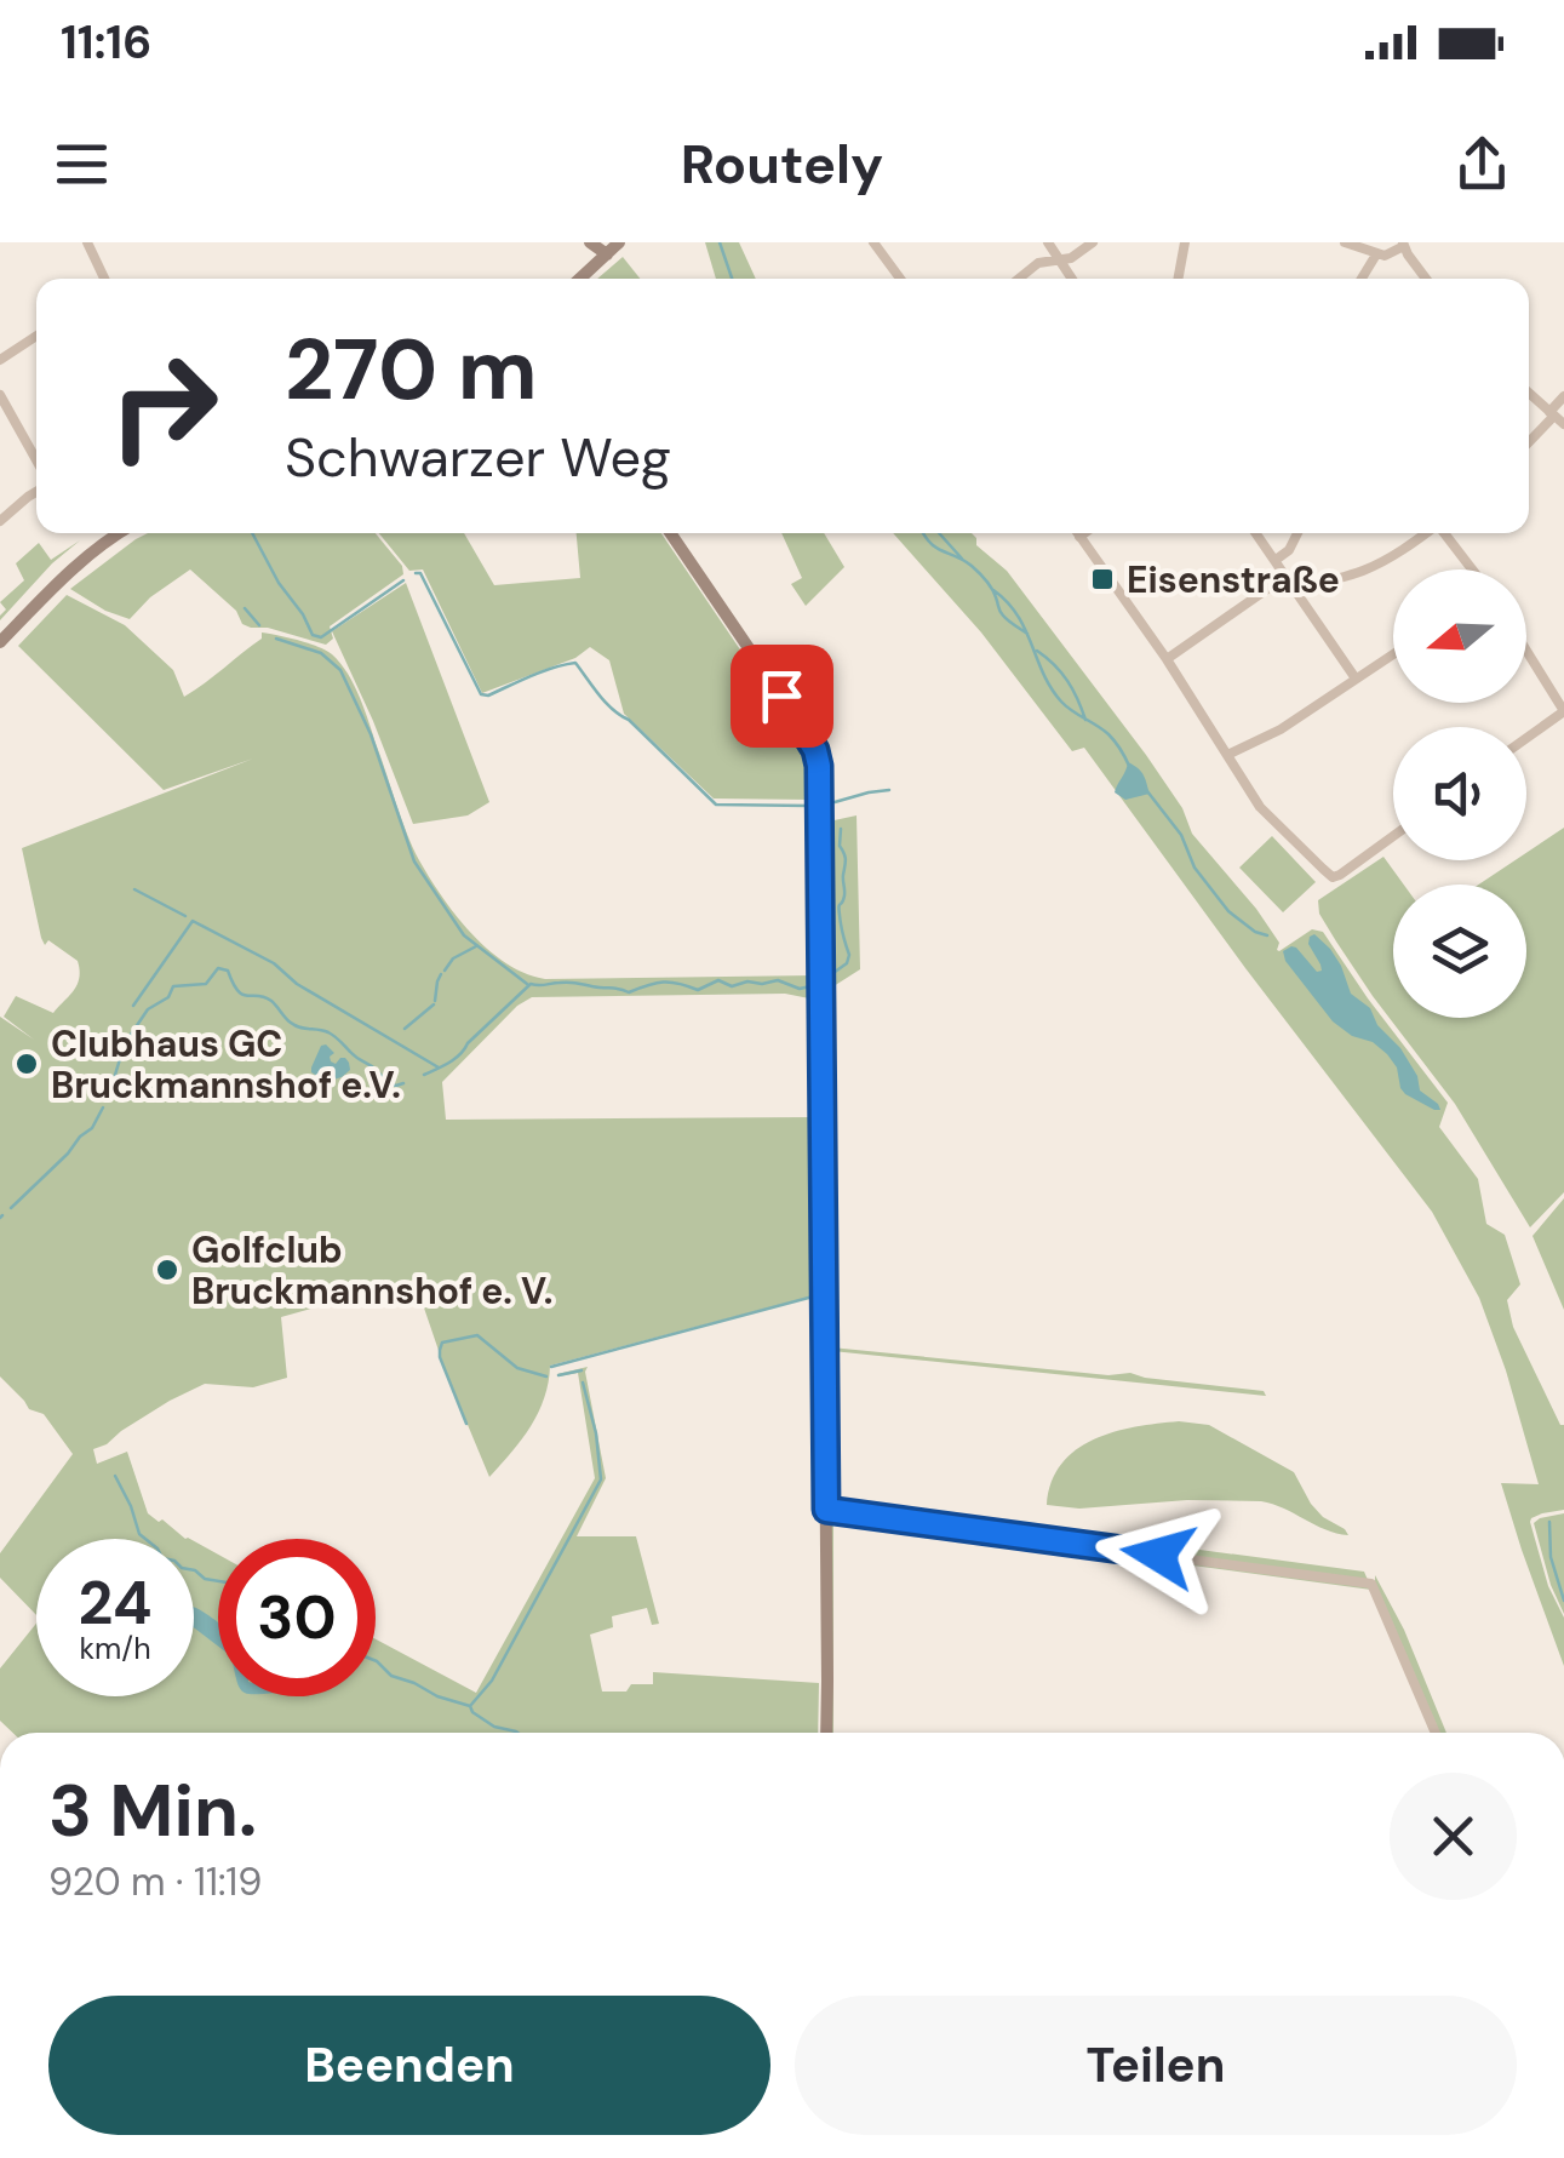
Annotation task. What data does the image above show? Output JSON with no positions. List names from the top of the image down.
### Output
{
  "places": {
    "transit": ["Eisenstraße"],
    "other": ["Clubhaus GC Bruckmannshof e.V.", "Golfclub Bruckmannshof e. V."]
  },
  "north": "left",
  "page": {
    "status": "11:16",
    "header": "Routely",
    "turn": ["270 m", "Schwarzer Weg"],
    "speed": "24 km/h",
    "limit": "30",
    "heading": ["3 Min.", "920 m · 11:19"],
    "buttons": ["Beenden", "Teilen"]
  }
}
